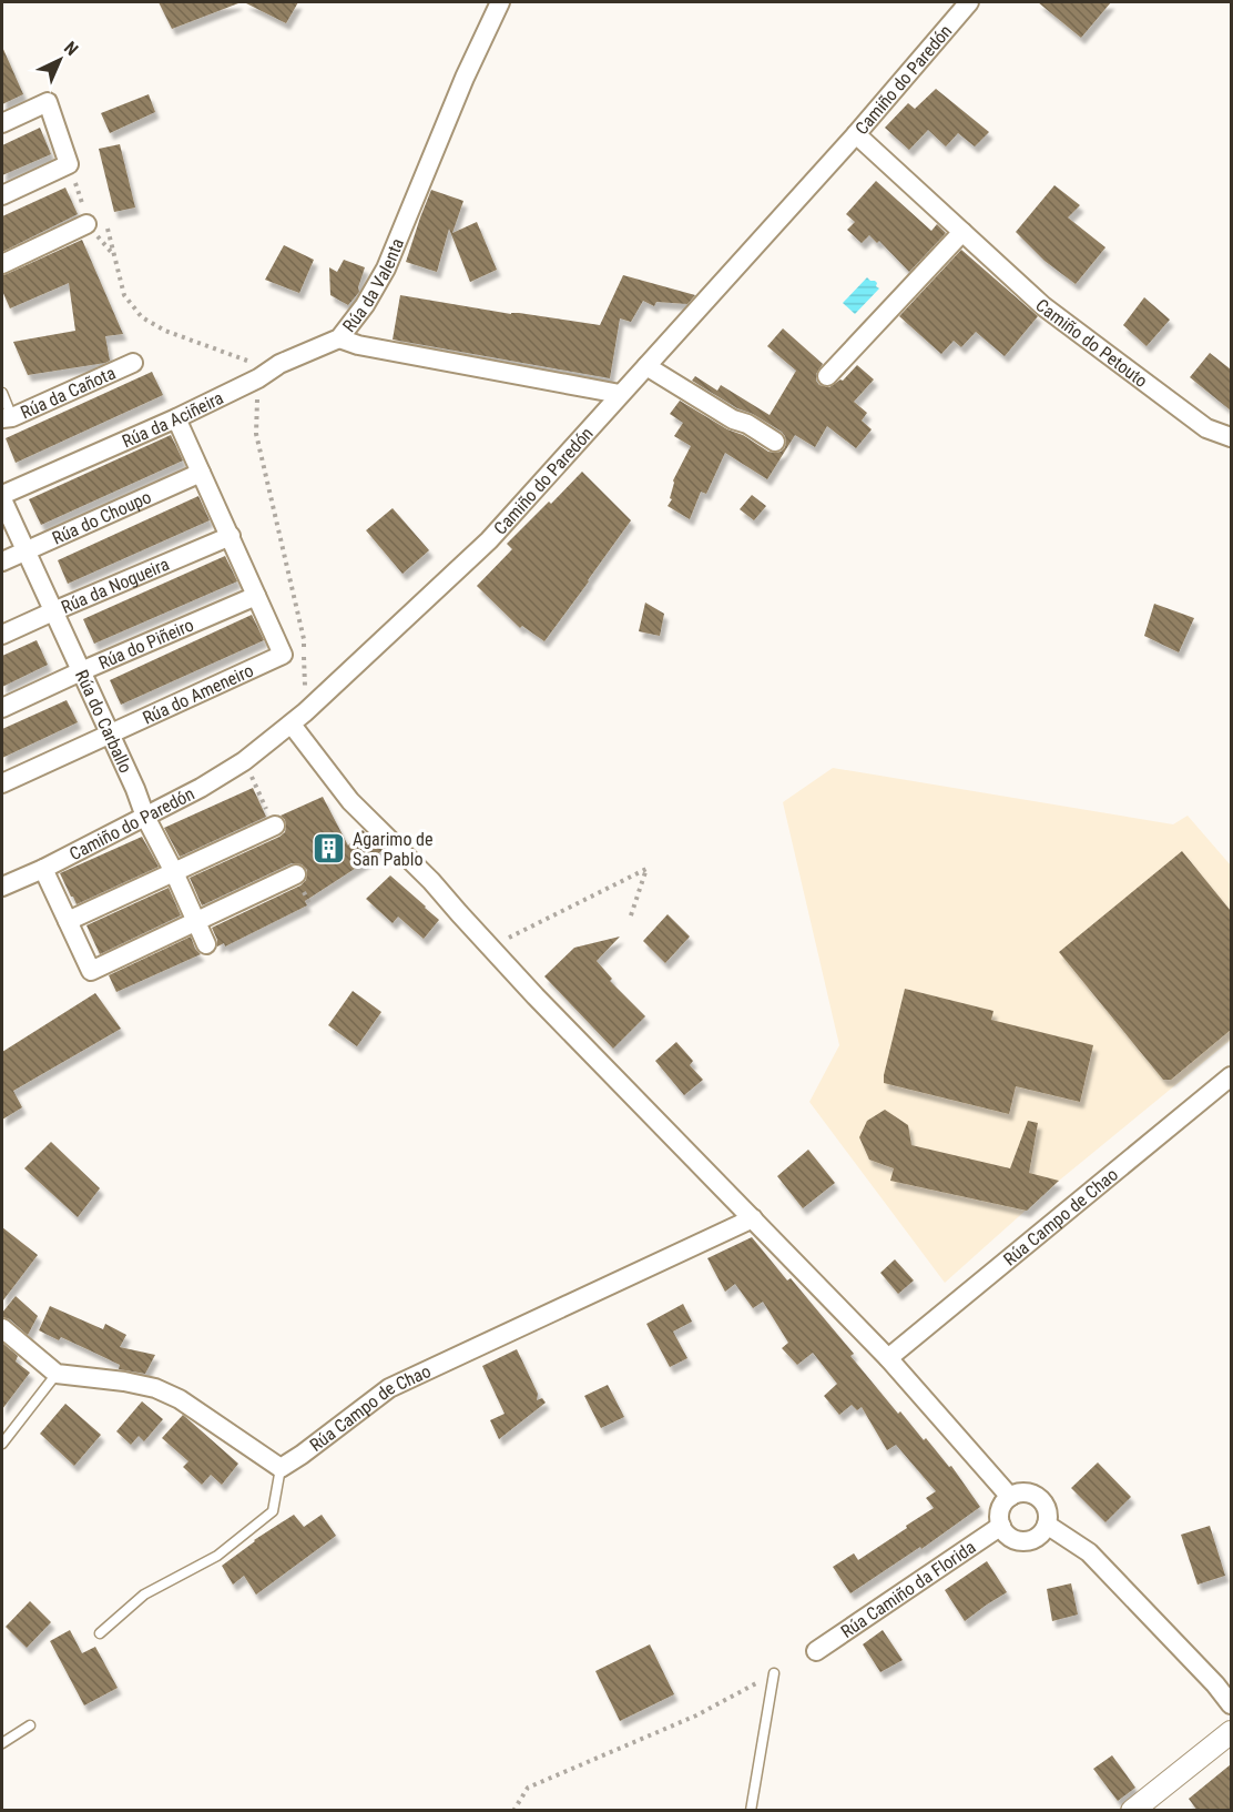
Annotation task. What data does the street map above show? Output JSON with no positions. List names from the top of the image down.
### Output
{
  "streets": {
    "street": [
      "Camiño do Paredón",
      "Rúa da Valenta",
      "Camiño do Petouto",
      "Rúa da Cañota",
      "Rúa da Aciñeira",
      "Rúa do Choupo",
      "Rúa da Nogueira",
      "Rúa do Piñeiro",
      "Rúa do Ameneiro",
      "Rúa do Carballo",
      "Rúa Campo de Chao",
      "Rúa Camiño da Florida"
    ]
  },
  "crossings": [
    ["Camiño do Paredón", "Rúa da Valenta"],
    ["Camiño do Paredón", "Camiño do Petouto"],
    ["Camiño do Paredón", "Rúa do Carballo"],
    ["Rúa da Valenta", "Rúa da Aciñeira"],
    ["Rúa da Aciñeira", "Rúa do Carballo"],
    ["Rúa do Choupo", "Rúa do Carballo"],
    ["Rúa da Nogueira", "Rúa do Carballo"],
    ["Rúa do Piñeiro", "Rúa do Ameneiro"],
    ["Rúa do Piñeiro", "Rúa do Carballo"],
    ["Rúa do Ameneiro", "Rúa do Carballo"]
  ],
  "places": {
    "building": ["Agarimo de San Pablo"]
  },
  "north": "top right"
}
